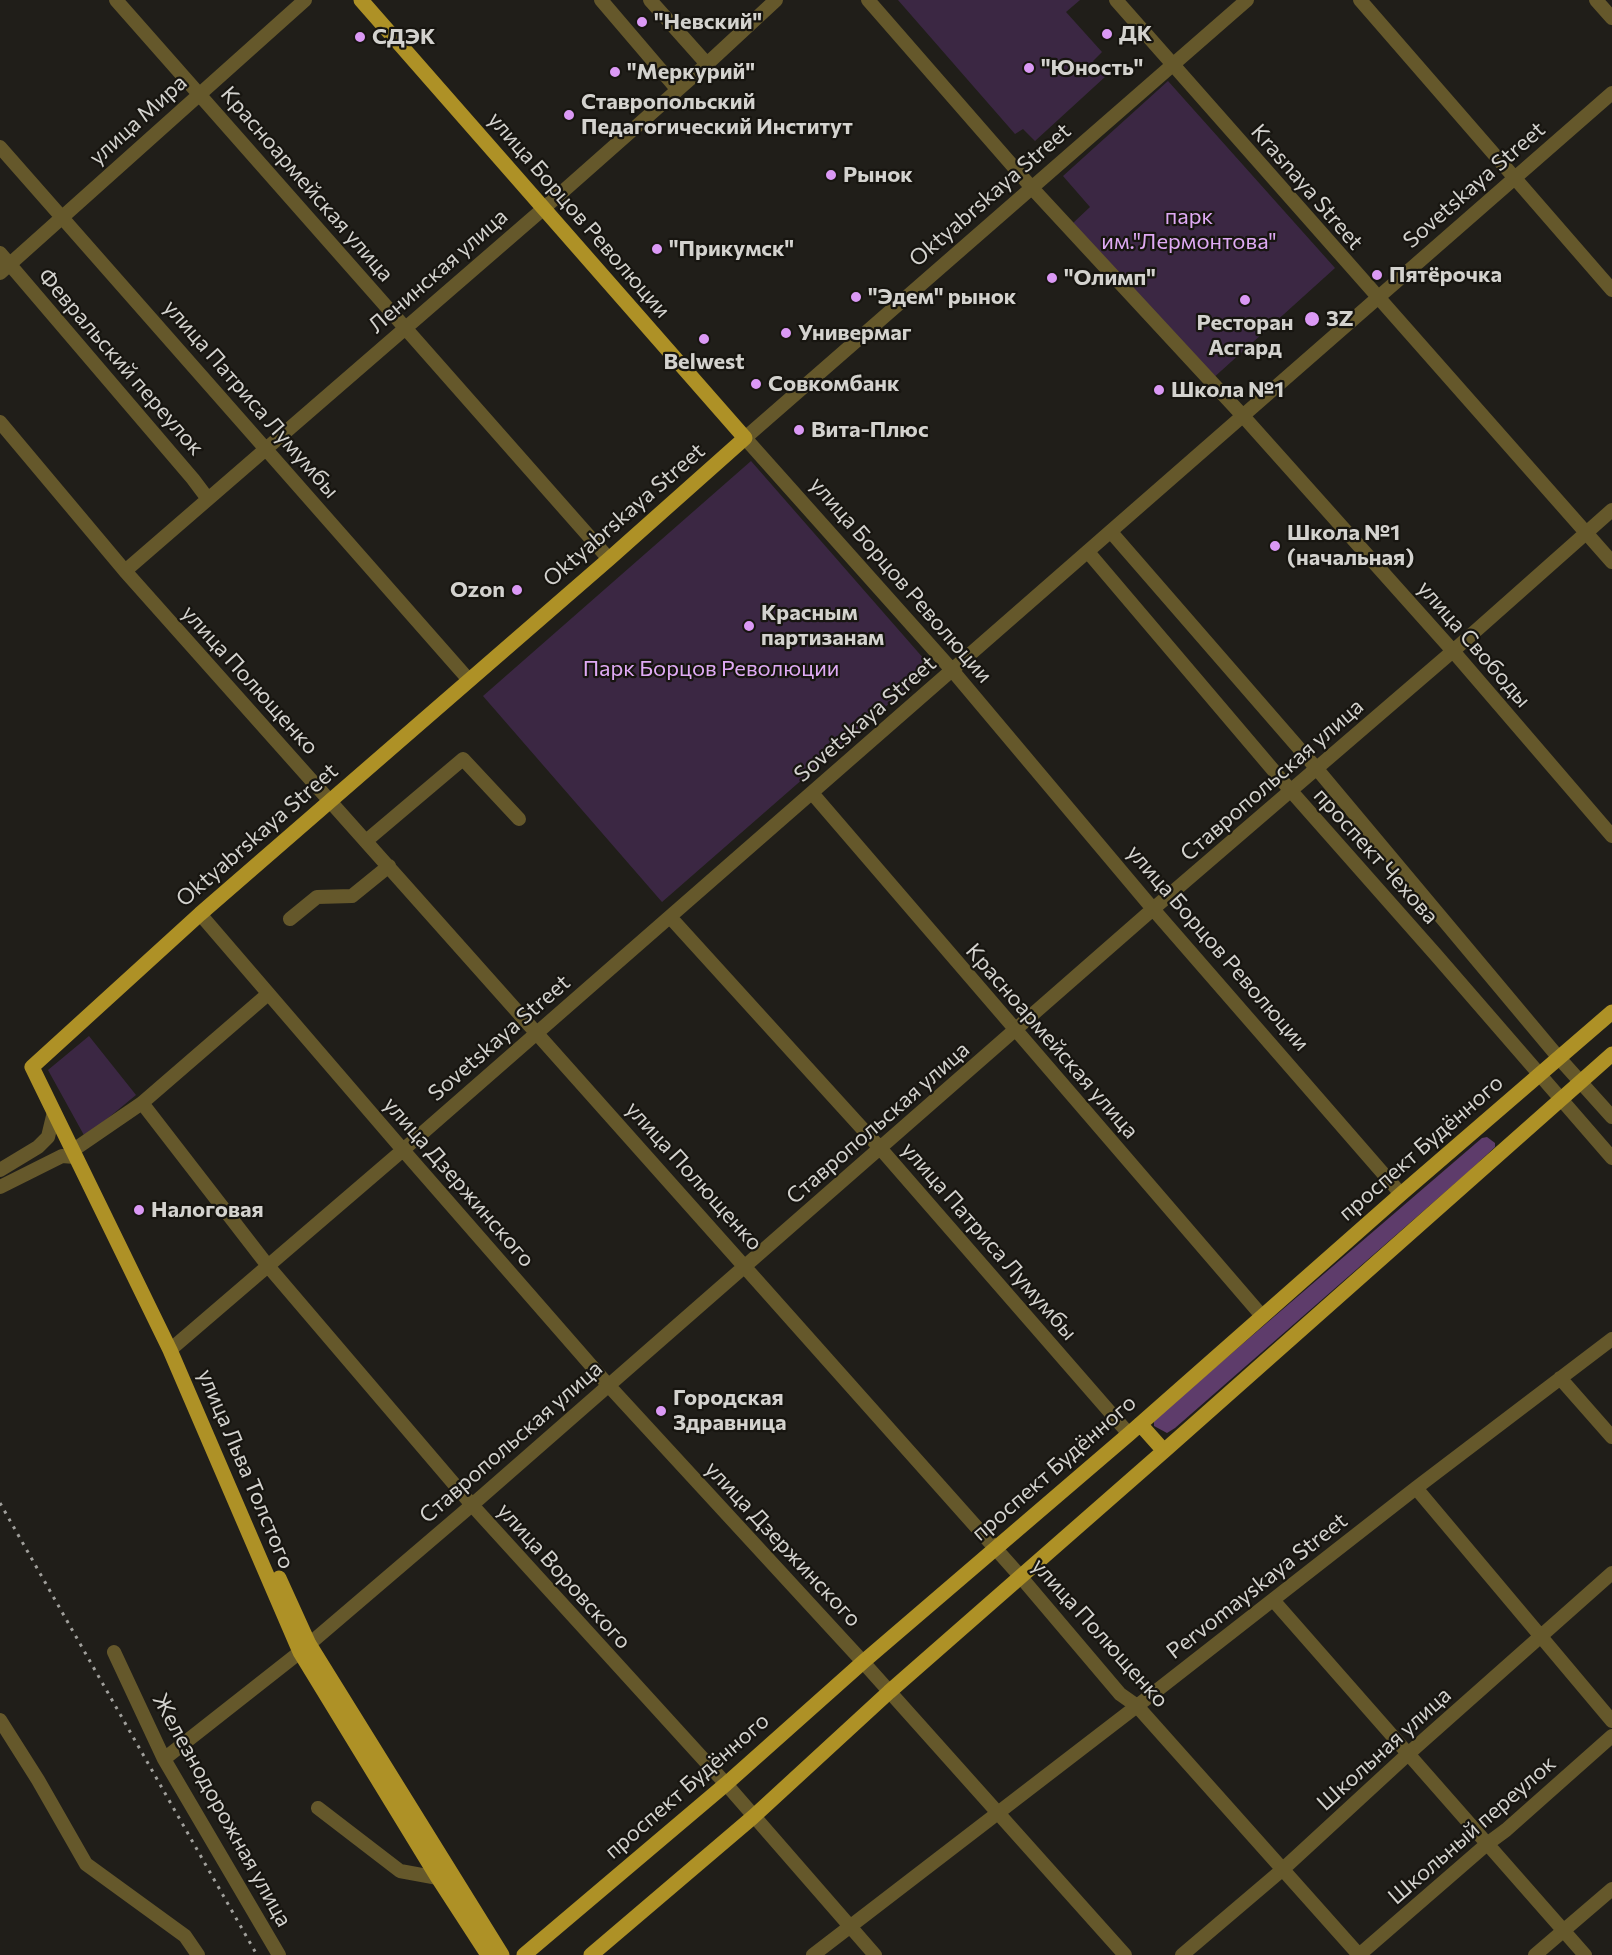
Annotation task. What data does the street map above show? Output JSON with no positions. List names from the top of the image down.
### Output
{
  "streets": {
    "main road": [
      "Oktyabrskaya Street",
      "улица Борцов Революции",
      "проспект Будённого",
      "улица Льва Толстого"
    ],
    "street": [
      "улица Мира",
      "Красноармейская улица",
      "Sovetskaya Street",
      "Krasnaya Street",
      "Ленинская улица",
      "Февральский переулок",
      "улица Патриса Лумумбы",
      "улица Свободы",
      "улица Полющенко",
      "Ставропольская улица",
      "проспект Чехова",
      "улица Дзержинского",
      "улица Воровского",
      "Pervomayskaya Street",
      "Школьная улица",
      "Железнодорожная улица",
      "Школьный переулок"
    ]
  },
  "crossings": [
    ["улица Мира", "Красноармейская улица"],
    ["улица Мира", "Февральский переулок"],
    ["улица Мира", "улица Патриса Лумумбы"],
    ["Красноармейская улица", "Sovetskaya Street"],
    ["Красноармейская улица", "Oktyabrskaya Street"],
    ["Красноармейская улица", "Ленинская улица"],
    ["Красноармейская улица", "Ставропольская улица"],
    ["Красноармейская улица", "проспект Будённого"],
    ["Sovetskaya Street", "Krasnaya Street"],
    ["Sovetskaya Street", "улица Борцов Революции"],
    ["Sovetskaya Street", "улица Патриса Лумумбы"],
    ["Sovetskaya Street", "улица Свободы"],
    ["Sovetskaya Street", "улица Полющенко"],
    ["Sovetskaya Street", "проспект Чехова"],
    ["Sovetskaya Street", "улица Дзержинского"],
    ["Sovetskaya Street", "улица Льва Толстого"],
    ["Sovetskaya Street", "улица Воровского"],
    ["Krasnaya Street", "Oktyabrskaya Street"],
    ["Krasnaya Street", "Ставропольская улица"],
    ["Oktyabrskaya Street", "улица Борцов Революции"],
    ["Oktyabrskaya Street", "улица Патриса Лумумбы"],
    ["Oktyabrskaya Street", "улица Свободы"],
    ["Oktyabrskaya Street", "улица Полющенко"],
    ["Oktyabrskaya Street", "улица Дзержинского"],
    ["Oktyabrskaya Street", "улица Льва Толстого"],
    ["улица Борцов Революции", "Ленинская улица"],
    ["улица Борцов Революции", "Ставропольская улица"],
    ["улица Борцов Революции", "проспект Будённого"],
    ["Ленинская улица", "Февральский переулок"],
    ["Ленинская улица", "улица Патриса Лумумбы"],
    ["Ленинская улица", "улица Полющенко"],
    ["улица Патриса Лумумбы", "Ставропольская улица"],
    ["улица Патриса Лумумбы", "проспект Будённого"],
    ["улица Свободы", "Ставропольская улица"],
    ["улица Полющенко", "Ставропольская улица"],
    ["улица Полющенко", "проспект Будённого"],
    ["улица Полющенко", "Pervomayskaya Street"],
    ["улица Полющенко", "Школьная улица"],
    ["улица Полющенко", "Школьный переулок"],
    ["Ставропольская улица", "проспект Чехова"],
    ["Ставропольская улица", "улица Дзержинского"],
    ["Ставропольская улица", "улица Льва Толстого"],
    ["Ставропольская улица", "улица Воровского"],
    ["Ставропольская улица", "Железнодорожная улица"],
    ["проспект Чехова", "проспект Будённого"],
    ["проспект Будённого", "улица Дзержинского"],
    ["проспект Будённого", "улица Воровского"],
    ["улица Дзержинского", "Pervomayskaya Street"],
    ["улица Воровского", "Pervomayskaya Street"]
  ],
  "parks": ["парк им.\"Лермонтова\"", "Парк Борцов Революции"],
  "places": [
    "\"Невский\"",
    "ДК",
    "СДЭК",
    "\"Юность\"",
    "\"Меркурий\"",
    "Ставропольский Педагогический Институт",
    "Рынок",
    "\"Прикумск\"",
    "Пятёрочка",
    "\"Олимп\"",
    "\"Эдем\" рынок",
    "Ресторан Асгард",
    "3Z",
    "Универмаг",
    "Belwest",
    "Совкомбанк",
    "Школа №1",
    "Вита-Плюс",
    "Школа №1 (начальная)",
    "Ozon",
    "Красным партизанам",
    "Налоговая",
    "Городская Здравница"
  ]
}
